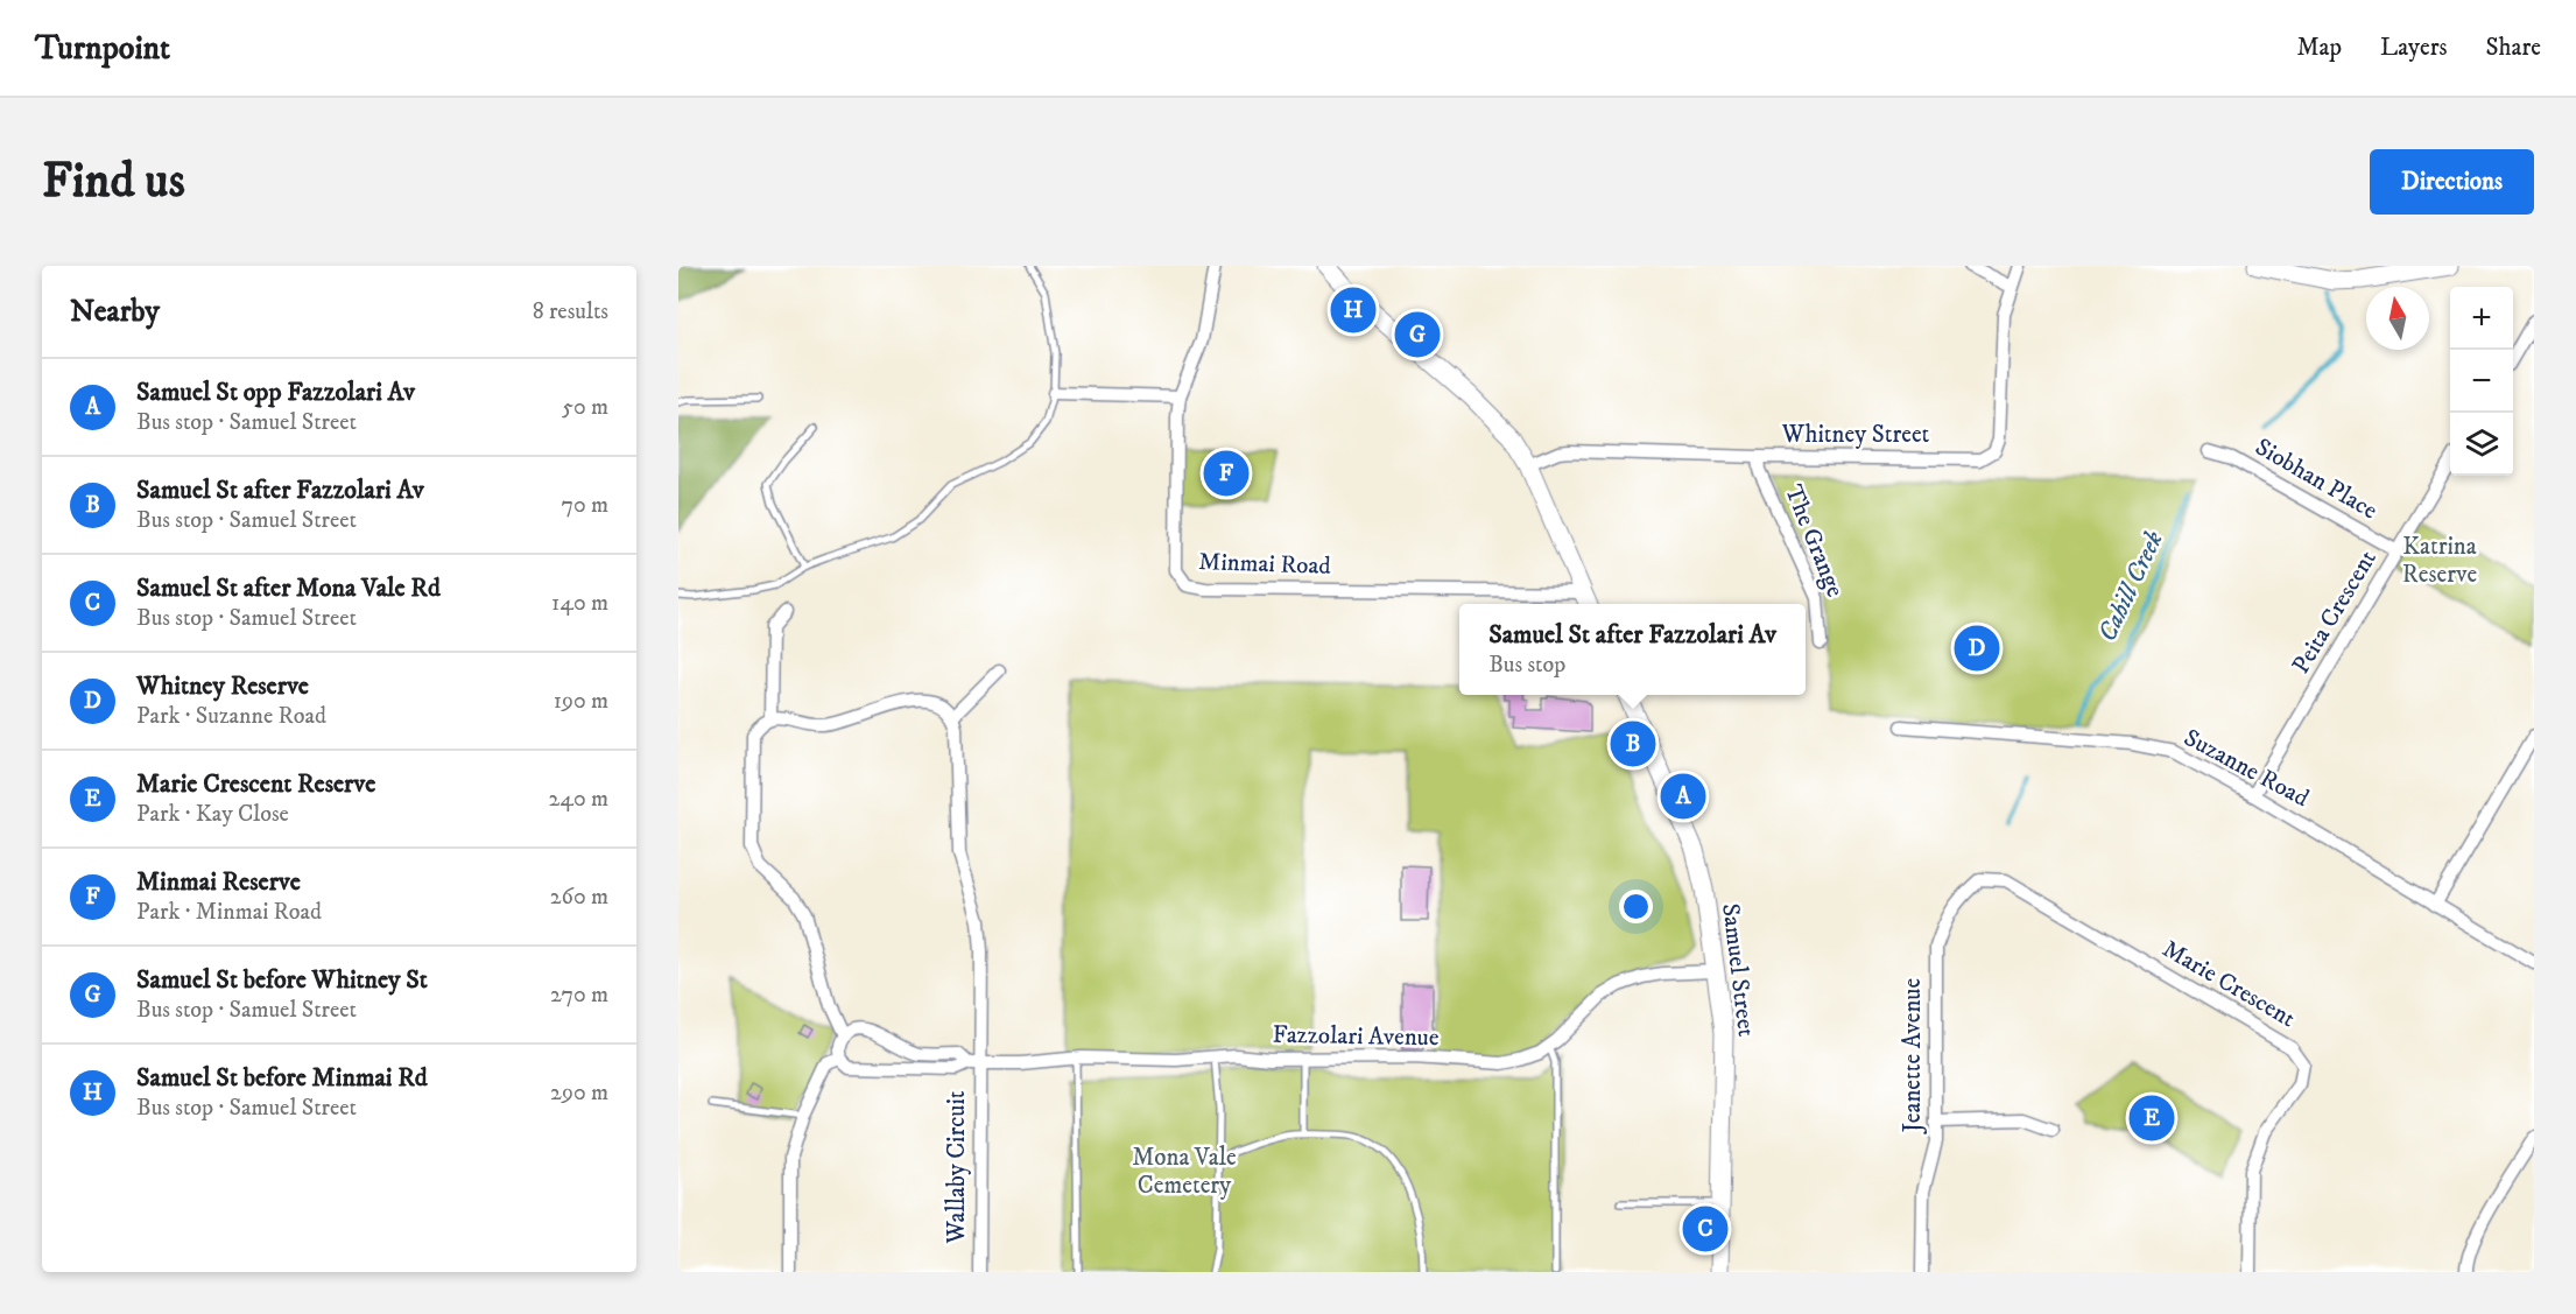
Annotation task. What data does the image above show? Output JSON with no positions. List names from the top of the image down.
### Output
{
  "streets": {
    "street": [
      "Whitney Street",
      "Siobhan Place",
      "The Grange",
      "Minmai Road",
      "Peita Crescent",
      "Suzanne Road",
      "Samuel Street",
      "Marie Crescent",
      "Fazzolari Avenue",
      "Jeanette Avenue",
      "Wallaby Circuit"
    ]
  },
  "crossings": [
    ["Whitney Street", "The Grange"],
    ["Siobhan Place", "Peita Crescent"],
    ["Peita Crescent", "Suzanne Road"],
    ["Samuel Street", "Fazzolari Avenue"],
    ["Marie Crescent", "Jeanette Avenue"],
    ["Fazzolari Avenue", "Wallaby Circuit"]
  ],
  "water": ["Cahill Creek"],
  "parks": ["Katrina Reserve", "Mona Vale Cemetery"],
  "north": "top",
  "page": {
    "header": "Turnpoint",
    "nav": ["Map", "Layers", "Share"],
    "buttons": "Directions",
    "title": "Find us",
    "heading": ["Nearby", "8 results"],
    "pins": [
      "H",
      "G",
      "F",
      "D",
      "B",
      "A",
      "E",
      "C"
    ],
    "map_buttons": ["+", "−"],
    "list": [
      {
        "mark": "A",
        "name": "Samuel St opp Fazzolari Av",
        "note": "Bus stop · Samuel Street",
        "value": "50 m"
      },
      {
        "mark": "B",
        "name": "Samuel St after Fazzolari Av",
        "note": "Bus stop · Samuel Street",
        "value": "70 m"
      },
      {
        "mark": "C",
        "name": "Samuel St after Mona Vale Rd",
        "note": "Bus stop · Samuel Street",
        "value": "140 m"
      },
      {
        "mark": "D",
        "name": "Whitney Reserve",
        "note": "Park · Suzanne Road",
        "value": "190 m"
      },
      {
        "mark": "E",
        "name": "Marie Crescent Reserve",
        "note": "Park · Kay Close",
        "value": "240 m"
      },
      {
        "mark": "F",
        "name": "Minmai Reserve",
        "note": "Park · Minmai Road",
        "value": "260 m"
      },
      {
        "mark": "G",
        "name": "Samuel St before Whitney St",
        "note": "Bus stop · Samuel Street",
        "value": "270 m"
      },
      {
        "mark": "H",
        "name": "Samuel St before Minmai Rd",
        "note": "Bus stop · Samuel Street",
        "value": "290 m"
      }
    ],
    "popup": ["Samuel St after Fazzolari Av", "Bus stop"]
  }
}
